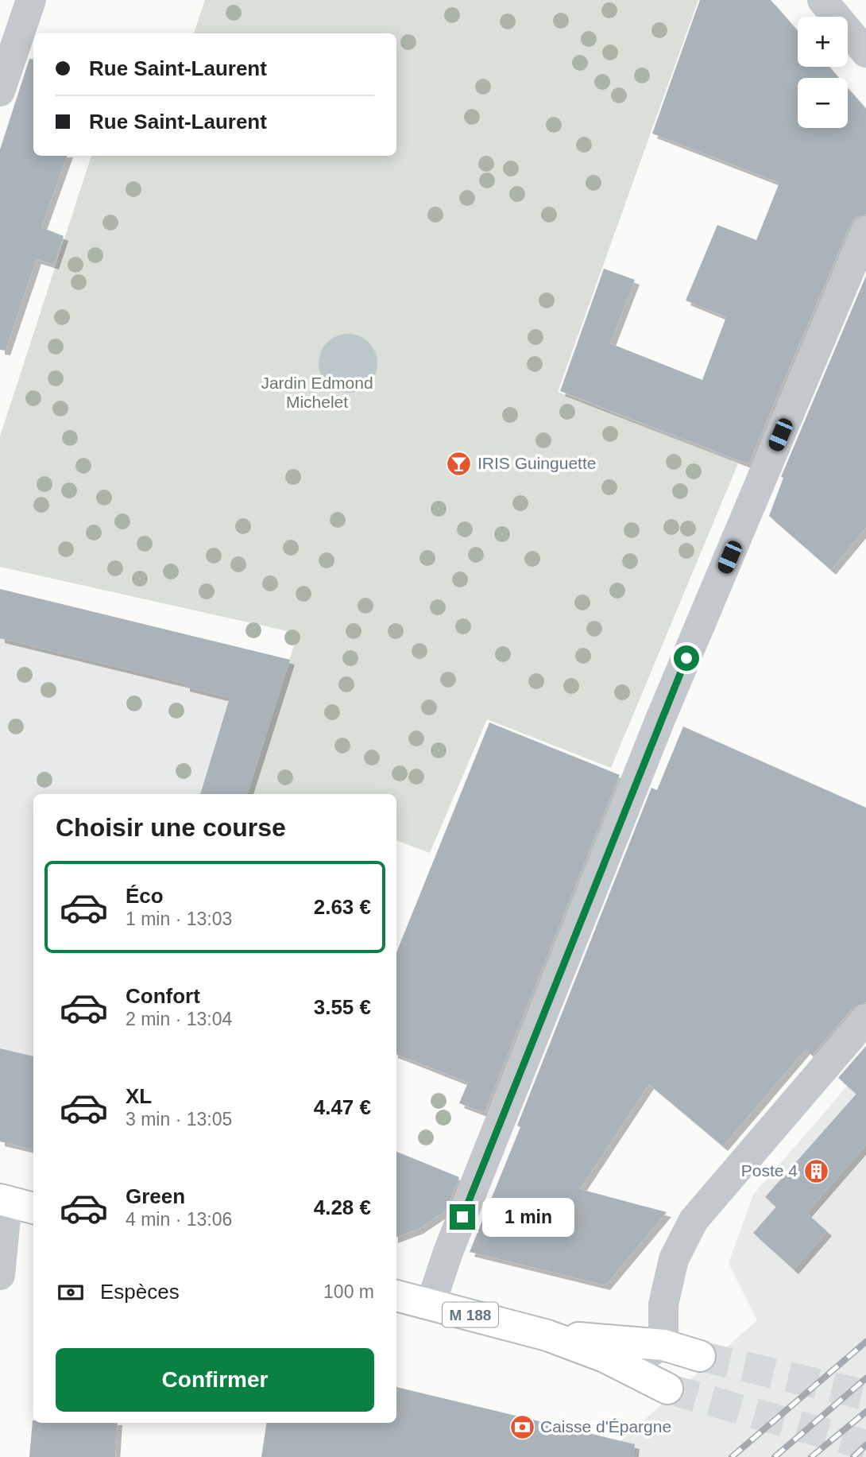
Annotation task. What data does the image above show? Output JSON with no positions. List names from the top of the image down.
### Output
{
  "streets": {
    "main road": ["M 188"]
  },
  "parks": ["Jardin Edmond Michelet"],
  "places": {
    "bar": ["IRIS Guinguette"],
    "building": ["Poste 4"],
    "bank": ["Caisse d'Épargne"]
  },
  "page": {
    "map_buttons": ["+", "−"],
    "banner": ["Rue Saint-Laurent", "Rue Saint-Laurent"],
    "heading": "Choisir une course",
    "list": [
      {
        "name": "Éco",
        "note": "1 min · 13:03",
        "value": "2.63 €"
      },
      {
        "name": "Confort",
        "note": "2 min · 13:04",
        "value": "3.55 €"
      },
      {
        "name": "XL",
        "note": "3 min · 13:05",
        "value": "4.47 €"
      },
      {
        "name": "Green",
        "note": "4 min · 13:06",
        "value": "4.28 €"
      }
    ],
    "bubble": "1 min",
    "pay": ["Espèces", "100 m"],
    "buttons": "Confirmer"
  }
}
